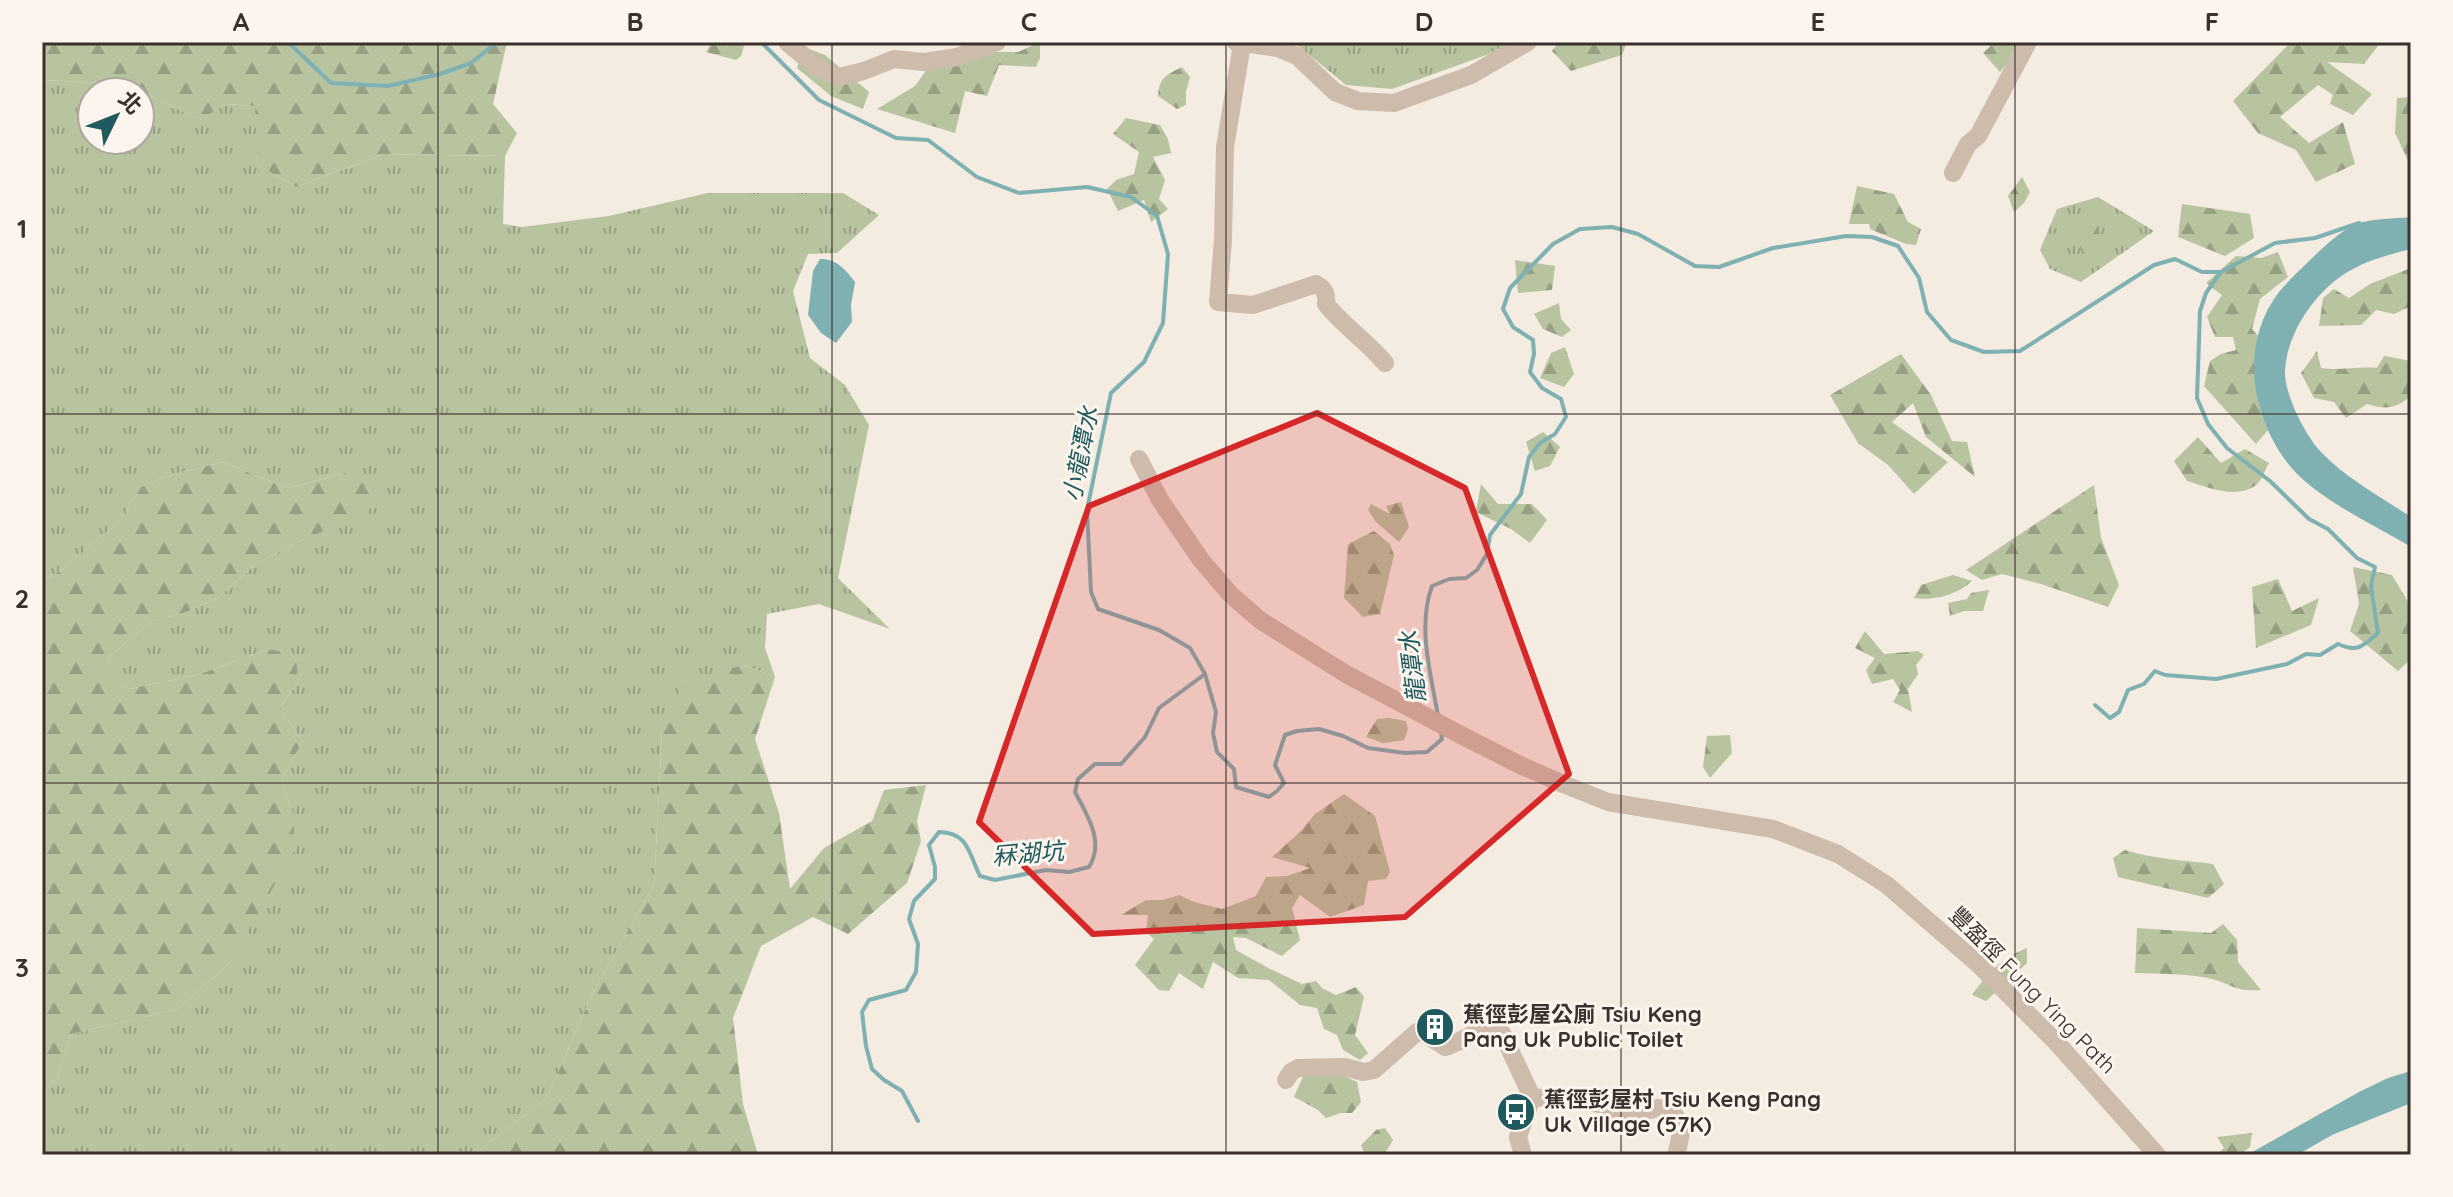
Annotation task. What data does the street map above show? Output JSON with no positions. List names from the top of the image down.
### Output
{
  "streets": {
    "street": ["豐盈徑 Fung Ying Path"]
  },
  "water": ["小龍潭水", "龍潭水", "冧湖坑"],
  "places": {
    "building": ["蕉徑彭屋公廁 Tsiu Keng Pang Uk Public Toilet"],
    "bus stop": ["蕉徑彭屋村 Tsiu Keng Pang Uk Village (57K)"]
  },
  "north": "top right",
  "grid": {
    "columns": [
      "A",
      "B",
      "C",
      "D",
      "E",
      "F"
    ],
    "rows": ["1", "2", "3"]
  }
}
